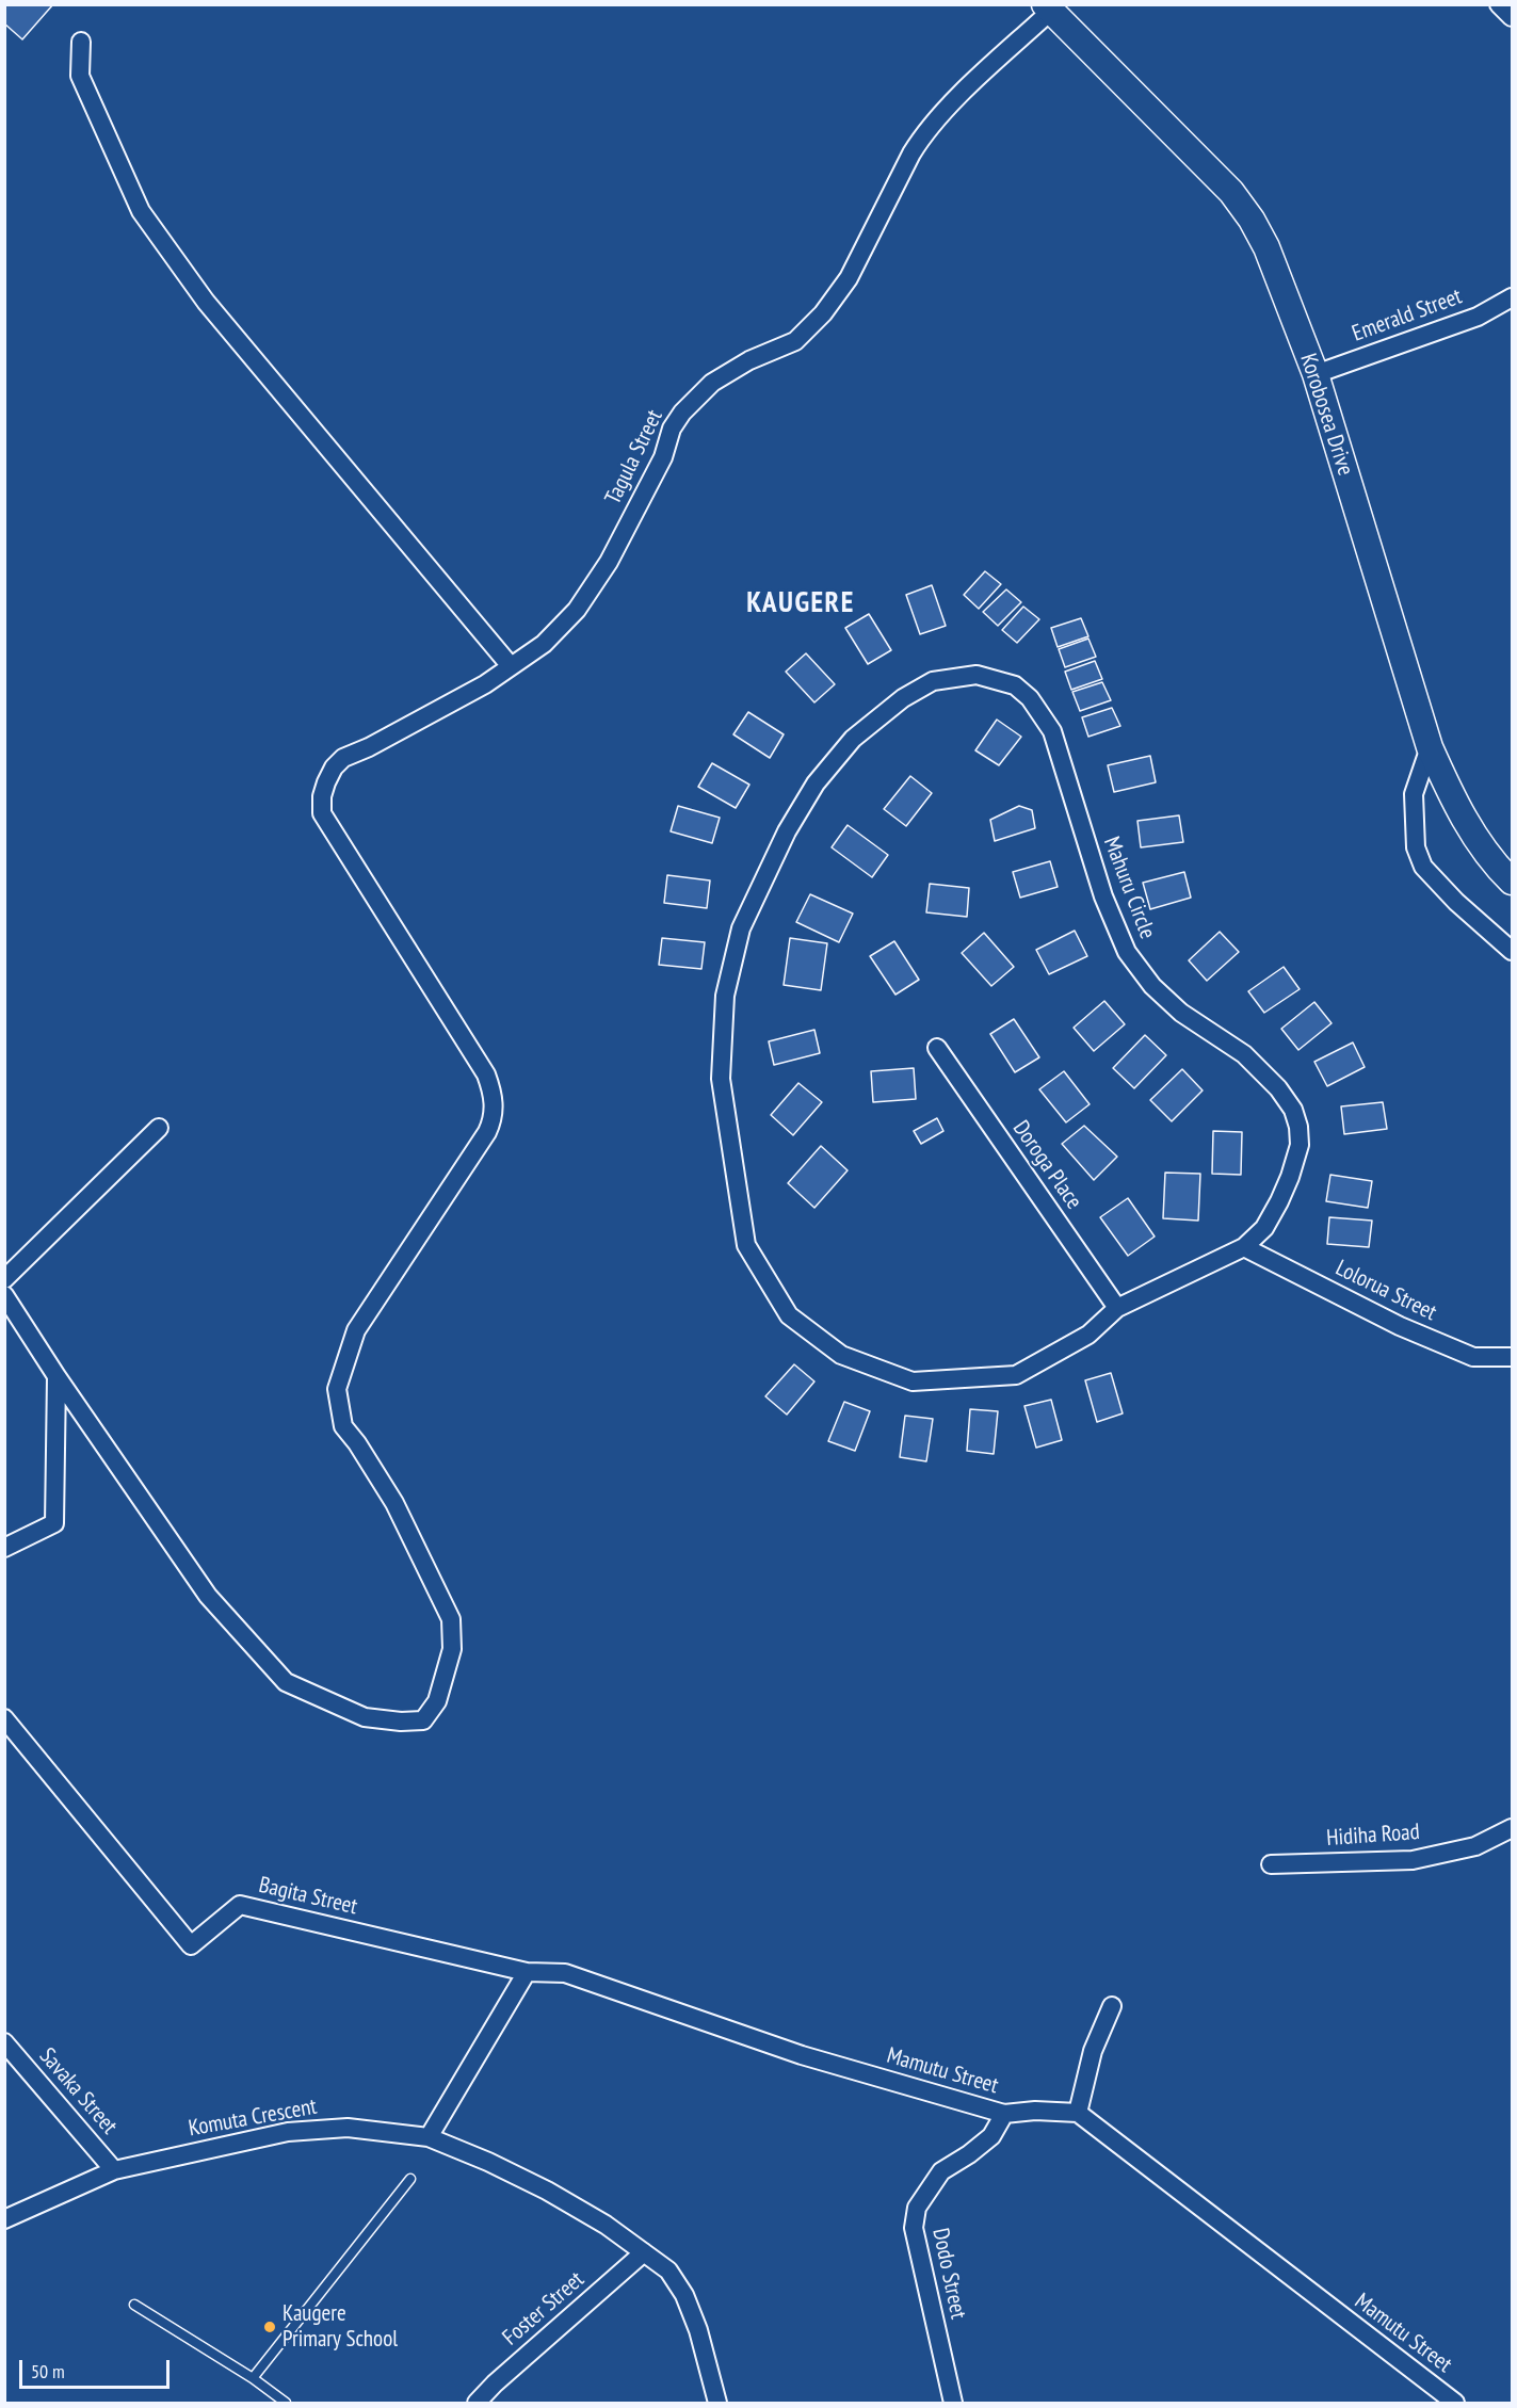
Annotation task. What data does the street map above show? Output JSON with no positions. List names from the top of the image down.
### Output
{
  "streets": {
    "main road": ["Korobosea Drive"],
    "street": [
      "Emerald Street",
      "Tagula Street",
      "Mahuru Circle",
      "Doroga Place",
      "Lolorua Street",
      "Hidiha Road",
      "Bagita Street",
      "Mamutu Street",
      "Savaka Street",
      "Komuta Crescent",
      "Dodo Street",
      "Foster Street"
    ]
  },
  "crossings": [
    ["Emerald Street", "Korobosea Drive"],
    ["Korobosea Drive", "Tagula Street"],
    ["Mahuru Circle", "Doroga Place"],
    ["Mahuru Circle", "Lolorua Street"],
    ["Bagita Street", "Mamutu Street"],
    ["Mamutu Street", "Dodo Street"],
    ["Savaka Street", "Komuta Crescent"],
    ["Komuta Crescent", "Foster Street"]
  ],
  "districts": ["KAUGERE"],
  "places": ["Kaugere Primary School"],
  "scale_bar": "50 m"
}
